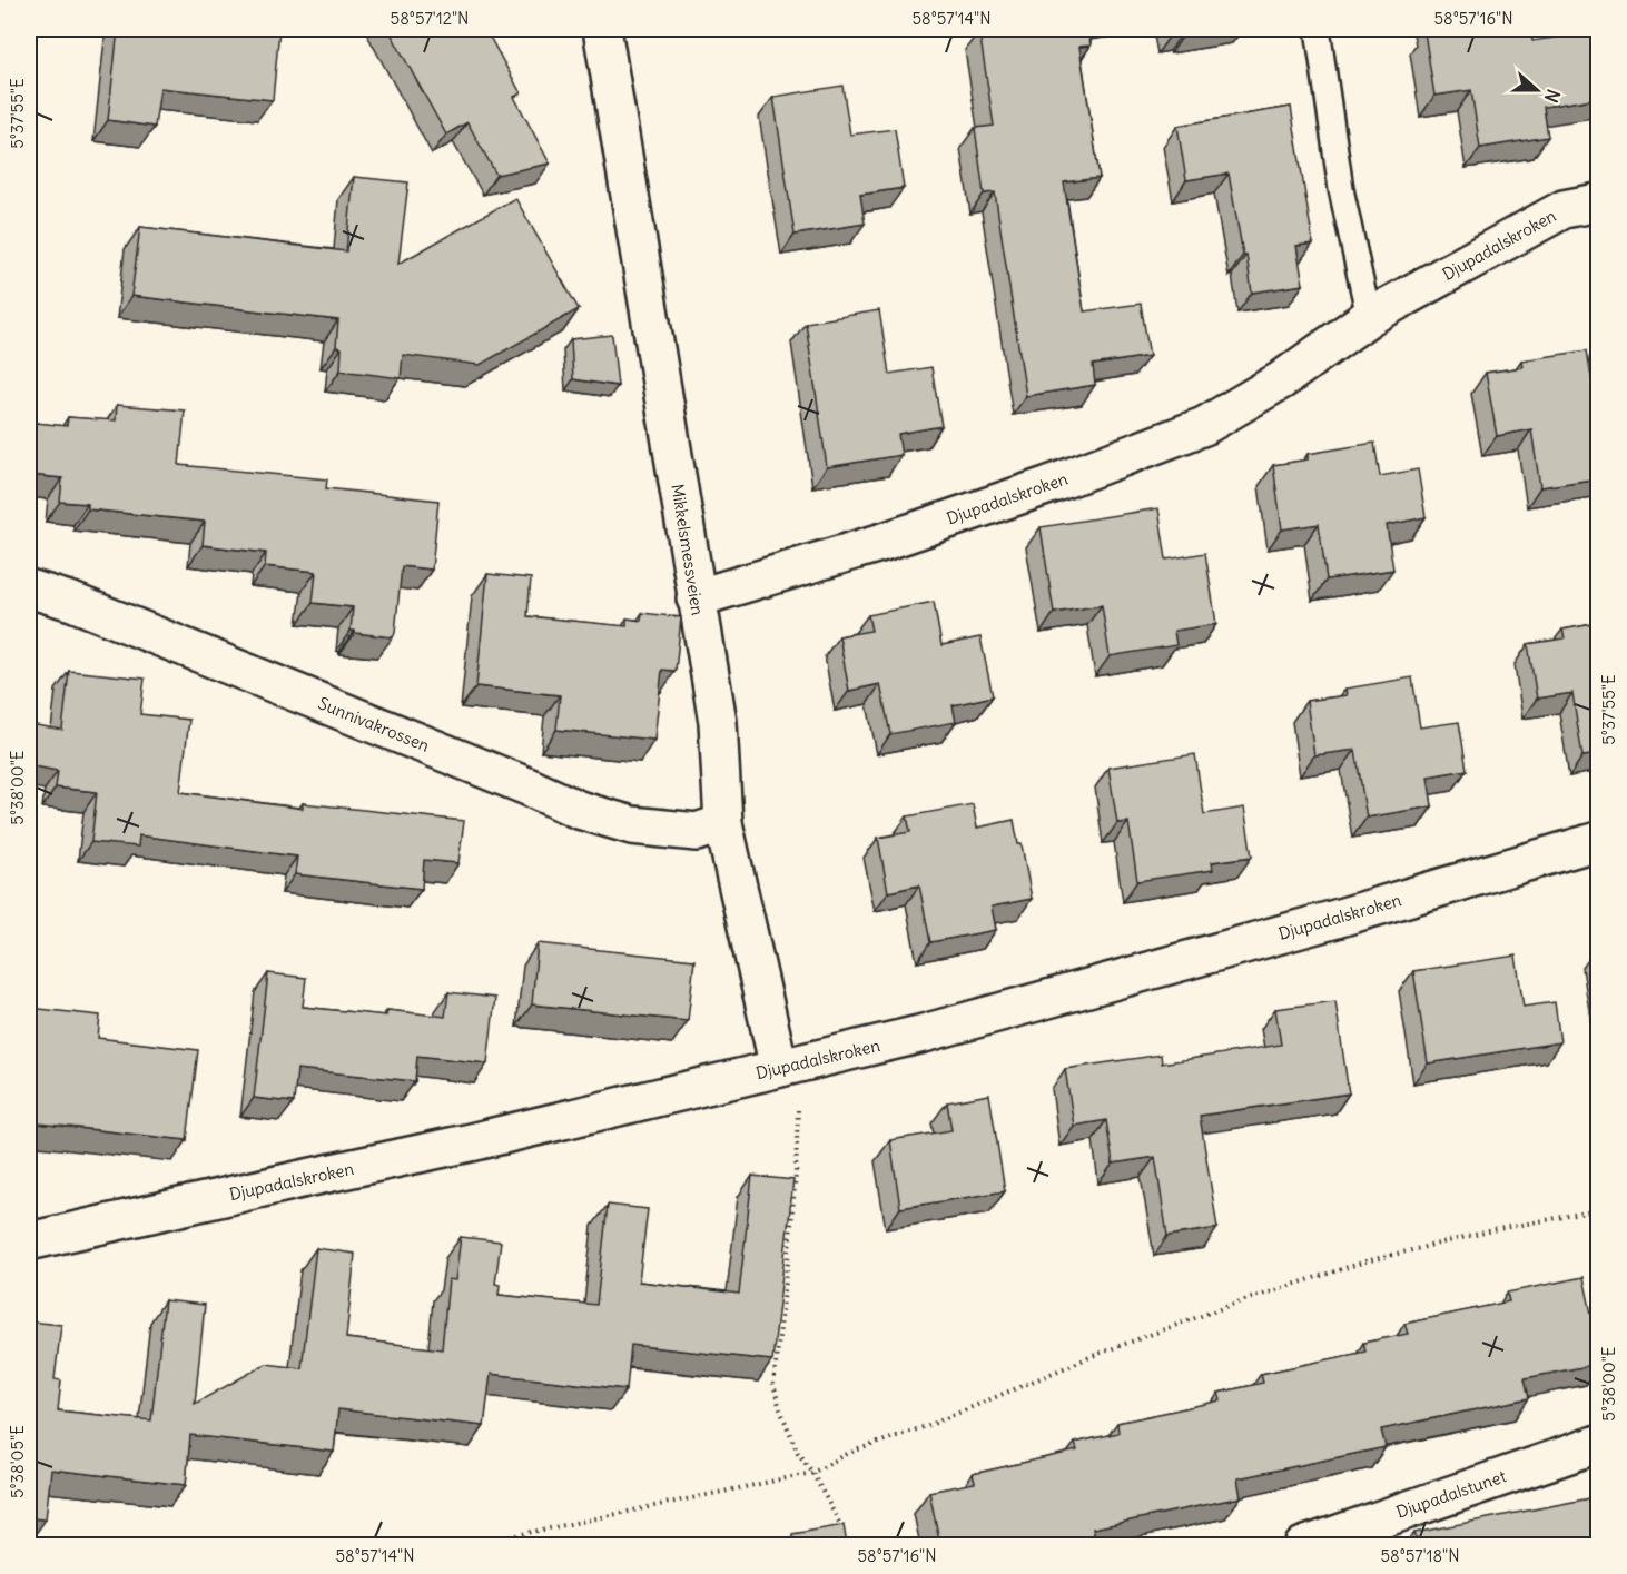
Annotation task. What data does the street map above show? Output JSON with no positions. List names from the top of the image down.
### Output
{
  "streets": {
    "street": [
      "Djupadalskroken",
      "Mikkelsmessveien",
      "Sunnivakrossen",
      "Djupadalstunet"
    ]
  },
  "crossings": [
    ["Djupadalskroken", "Mikkelsmessveien"],
    ["Mikkelsmessveien", "Sunnivakrossen"]
  ],
  "north": "right",
  "coordinates": [
    "58°57'12\"N",
    "58°57'14\"N",
    "58°57'16\"N",
    "5°37'55\"E",
    "5°38'00\"E",
    "5°38'05\"E",
    "58°57'18\"N"
  ]
}
